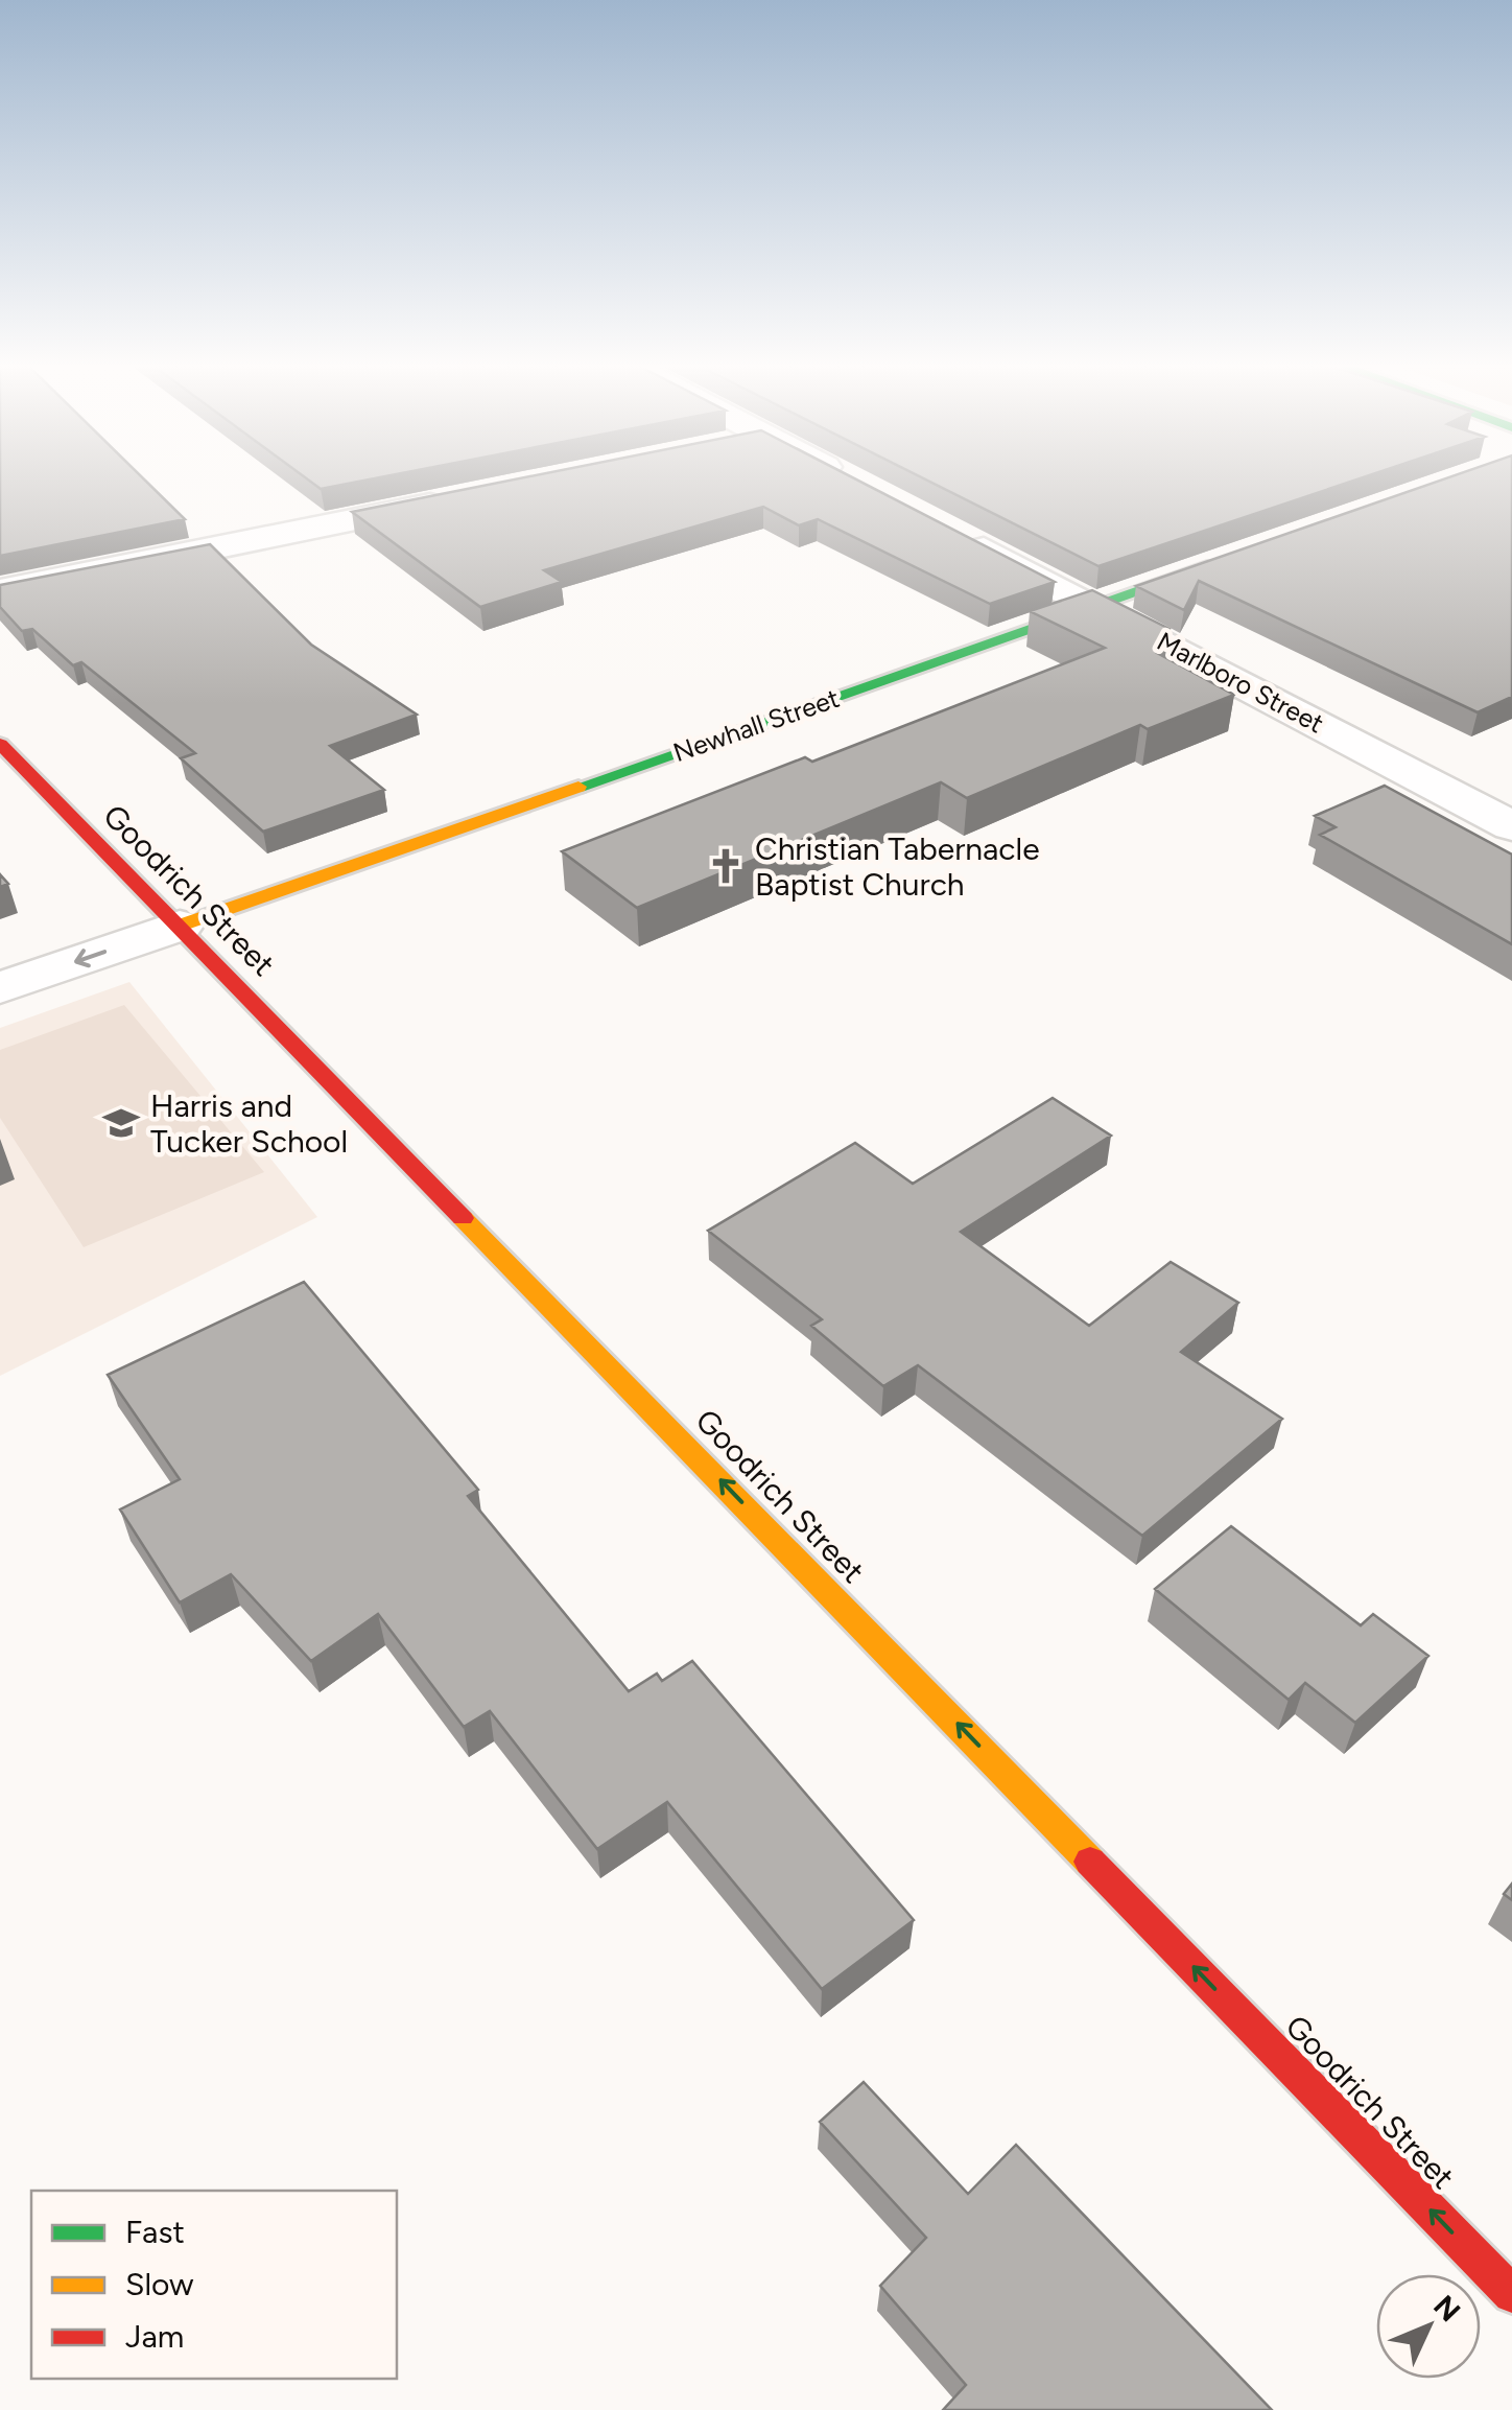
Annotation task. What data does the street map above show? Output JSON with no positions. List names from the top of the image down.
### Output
{
  "streets": {
    "main road": ["Newhall Street", "Goodrich Street"],
    "street": ["Marlboro Street"]
  },
  "crossings": [
    ["Marlboro Street", "Newhall Street"],
    ["Newhall Street", "Goodrich Street"]
  ],
  "one_way": ["Goodrich Street"],
  "places": {
    "church": ["Christian Tabernacle Baptist Church"],
    "school or university": ["Harris and Tucker School"]
  },
  "legend": ["Fast", "Slow", "Jam"],
  "north": "top right"
}
